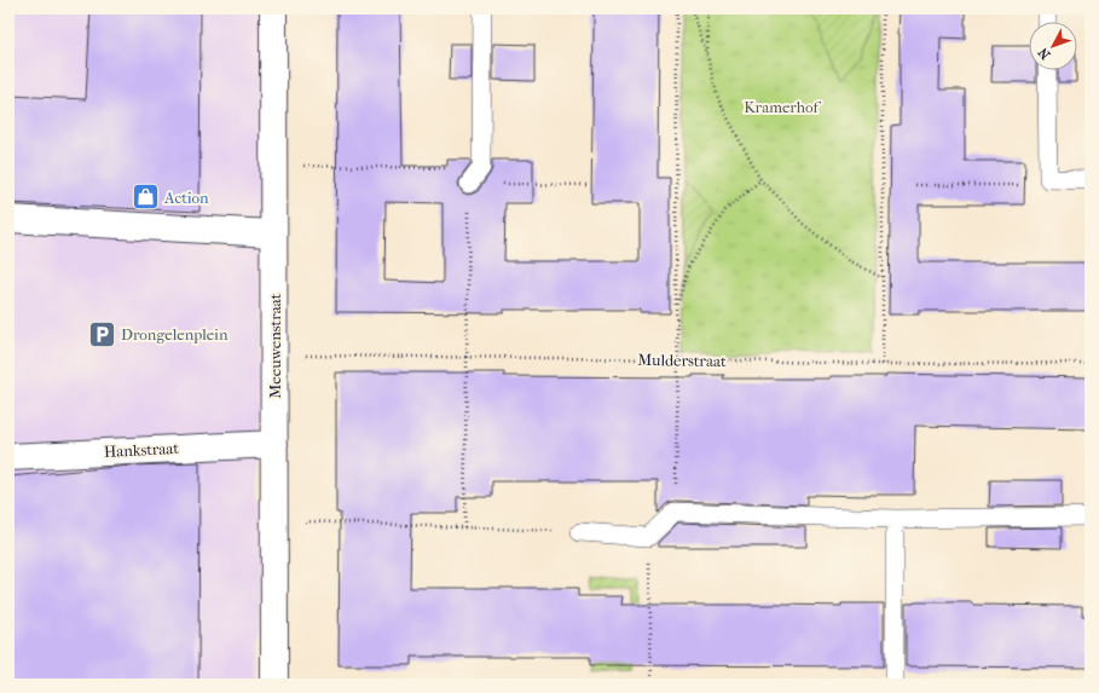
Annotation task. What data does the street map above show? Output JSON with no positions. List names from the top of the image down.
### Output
{
  "streets": {
    "street": ["Meeuwenstraat", "Hankstraat"],
    "path": ["Mulderstraat"]
  },
  "crossings": [
    ["Meeuwenstraat", "Mulderstraat"],
    ["Meeuwenstraat", "Hankstraat"]
  ],
  "parks": ["Kramerhof"],
  "places": {
    "shop": ["Action"],
    "parking": ["Drongelenplein"]
  },
  "north": "bottom left"
}
